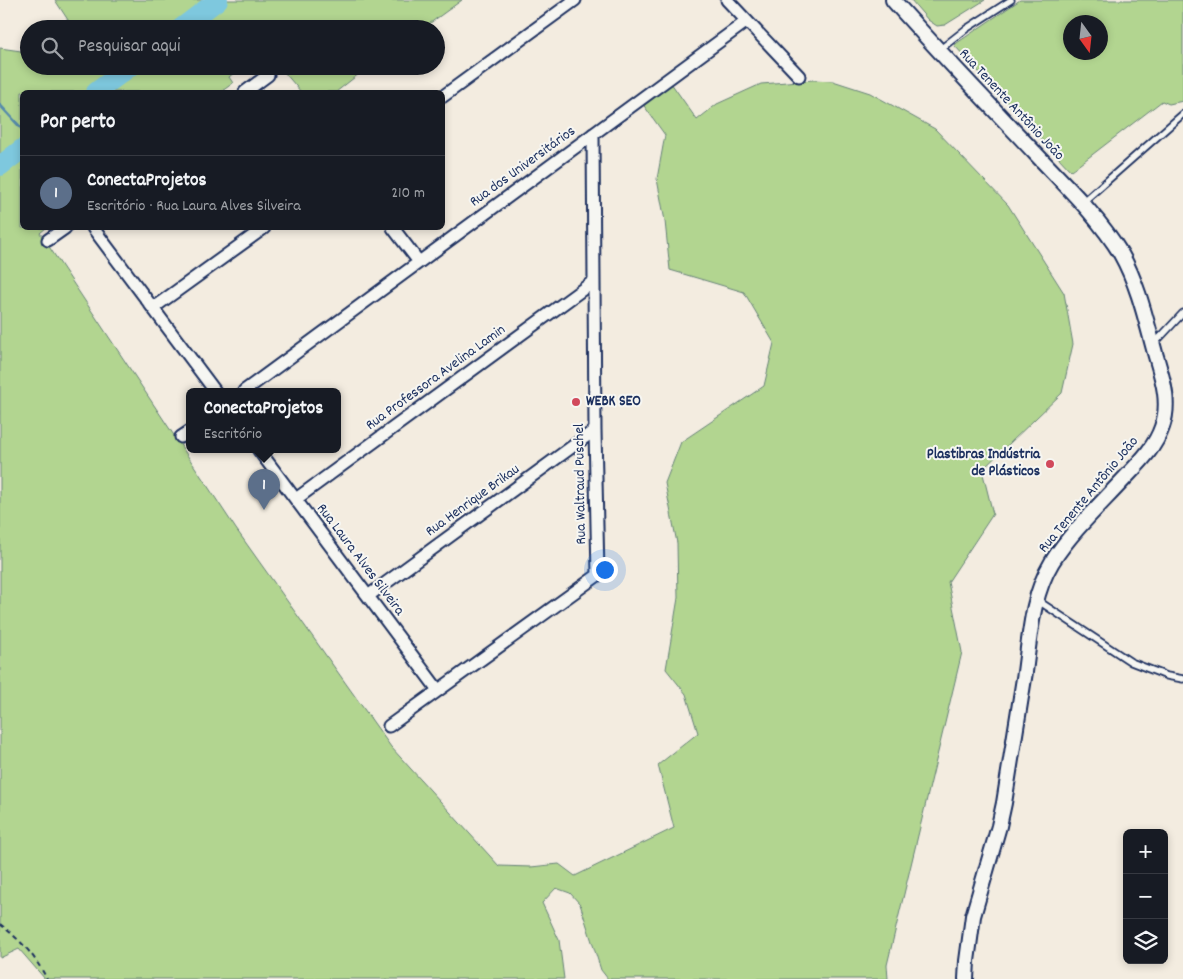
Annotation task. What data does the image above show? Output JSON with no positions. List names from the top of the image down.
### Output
{
  "streets": {
    "street": [
      "Rua Tenente Antônio João",
      "Rua dos Universitários",
      "Rua Professora Avelina Lamin",
      "Rua Waltraud Puschel",
      "Rua Henrique Brikau",
      "Rua Laura Alves Silveira"
    ]
  },
  "crossings": [
    ["Rua dos Universitários", "Rua Waltraud Puschel"],
    ["Rua Professora Avelina Lamin", "Rua Waltraud Puschel"],
    ["Rua Professora Avelina Lamin", "Rua Laura Alves Silveira"],
    ["Rua Waltraud Puschel", "Rua Henrique Brikau"],
    ["Rua Waltraud Puschel", "Rua Laura Alves Silveira"],
    ["Rua Henrique Brikau", "Rua Laura Alves Silveira"]
  ],
  "places": ["WEBK SEO", "Plastibras Indústria de Plásticos"],
  "north": "bottom",
  "page": {
    "search": "Pesquisar aqui",
    "heading": "Por perto",
    "list": [
      {
        "mark": "1",
        "name": "ConectaProjetos",
        "note": "Escritório · Rua Laura Alves Silveira",
        "value": "210 m"
      }
    ],
    "popup": ["ConectaProjetos", "Escritório"],
    "pins": "1",
    "map_buttons": ["+", "−"]
  }
}
